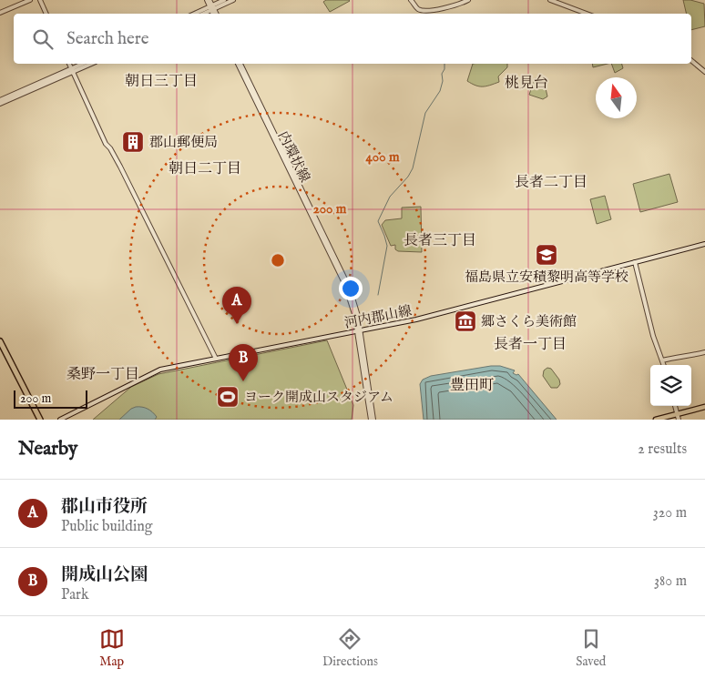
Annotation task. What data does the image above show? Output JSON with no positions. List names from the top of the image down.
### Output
{
  "streets": {
    "street": ["内環状線", "河内郡山線"]
  },
  "crossings": [
    ["内環状線", "河内郡山線"]
  ],
  "districts": [
    "朝日三丁目",
    "桃見台",
    "朝日二丁目",
    "長者二丁目",
    "長者三丁目",
    "長者一丁目",
    "桑野一丁目",
    "豊田町"
  ],
  "places": {
    "building": ["郡山郵便局"],
    "school or university": ["福島県立安積黎明高等学校"],
    "museum": ["郷さくら美術館"],
    "sports": ["ヨーク開成山スタジアム"]
  },
  "scale_bar": "200 m",
  "north": "top",
  "page": {
    "search": "Search here",
    "pins": ["A", "B"],
    "scale": "200 m",
    "heading": ["Nearby", "2 results"],
    "list": [
      {
        "mark": "A",
        "name": "郡山市役所",
        "note": "Public building",
        "value": "320 m"
      },
      {
        "mark": "B",
        "name": "開成山公園",
        "note": "Park",
        "value": "380 m"
      }
    ],
    "nav": ["Map", "Directions", "Saved"]
  },
  "rings": ["400 m", "200 m"]
}
